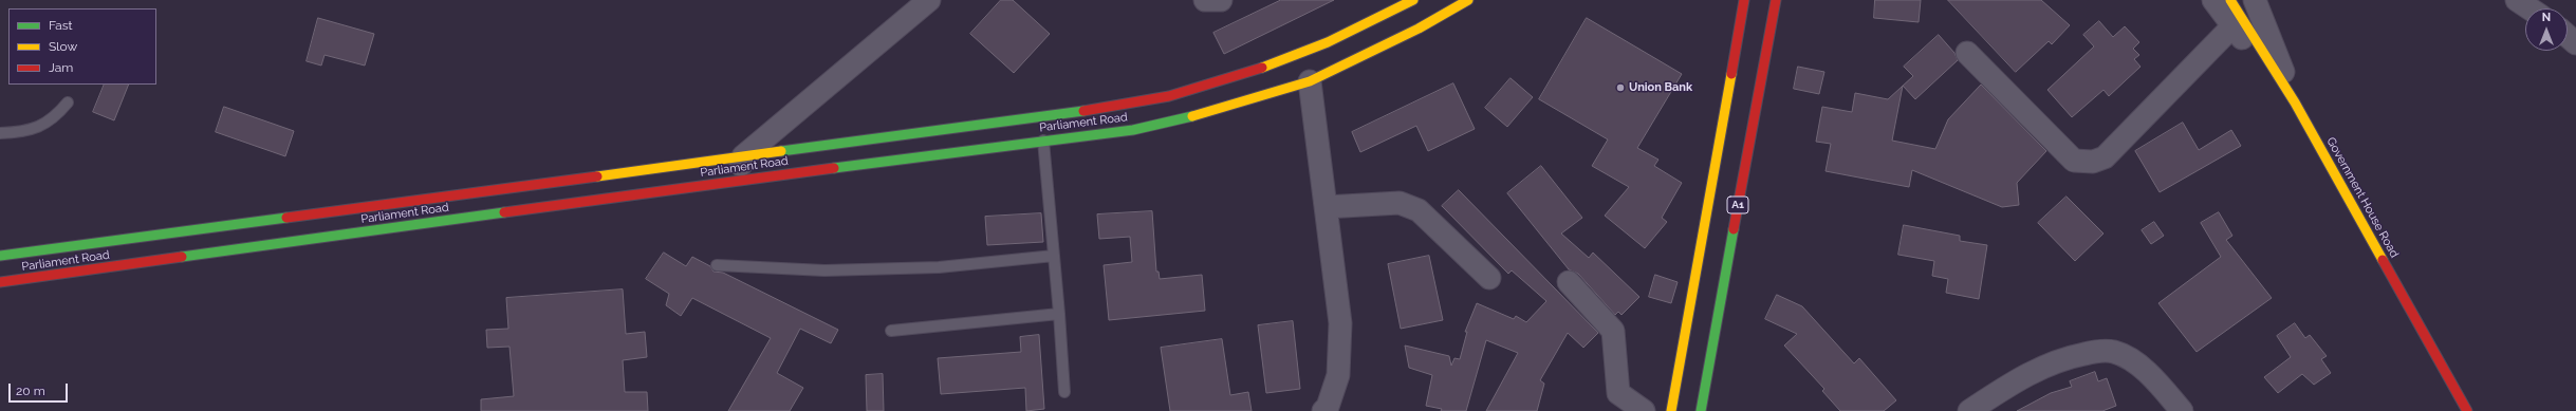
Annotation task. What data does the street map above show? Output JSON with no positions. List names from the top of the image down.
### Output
{
  "streets": {
    "main road": ["Parliament Road", "Government House Road", "A1"]
  },
  "places": ["Union Bank"],
  "legend": ["Fast", "Slow", "Jam"],
  "scale_bar": "20 m",
  "north": "top"
}
